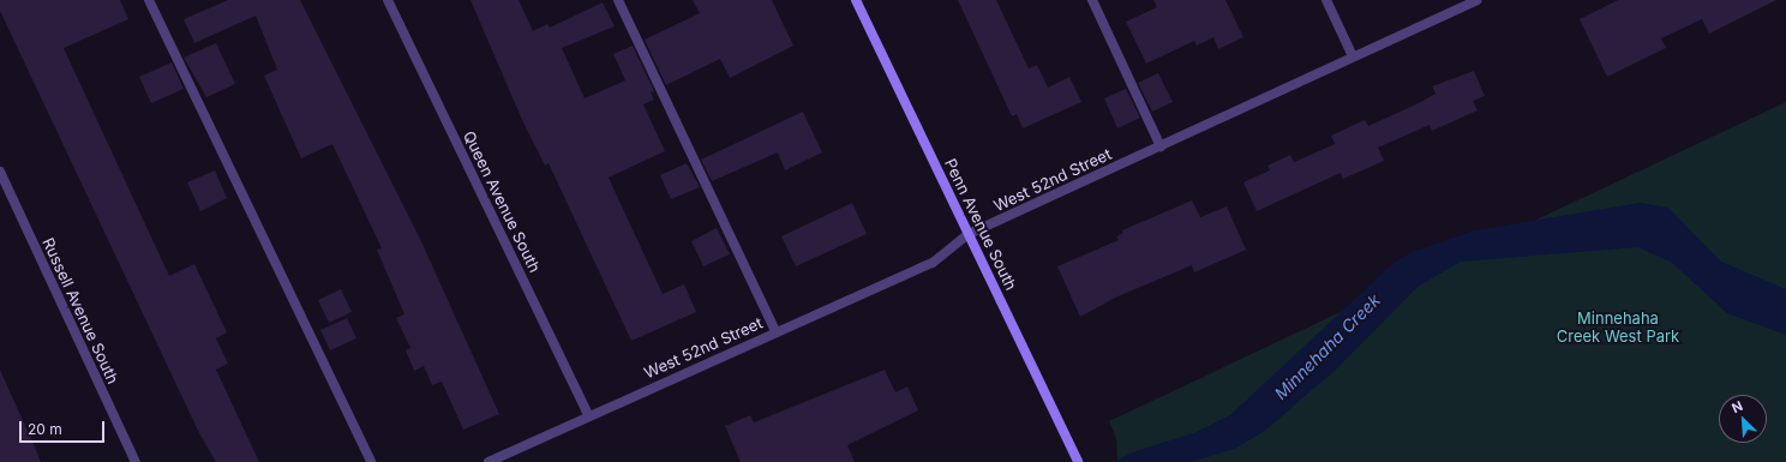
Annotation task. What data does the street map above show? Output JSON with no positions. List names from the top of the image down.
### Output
{
  "streets": {
    "main road": ["Penn Avenue South"],
    "street": ["West 52nd Street", "Queen Avenue South", "Russell Avenue South"]
  },
  "crossings": [
    ["West 52nd Street", "Queen Avenue South"],
    ["West 52nd Street", "Penn Avenue South"]
  ],
  "water": ["Minnehaha Creek"],
  "parks": ["Minnehaha Creek West Park"],
  "scale_bar": "20 m",
  "north": "top left"
}
